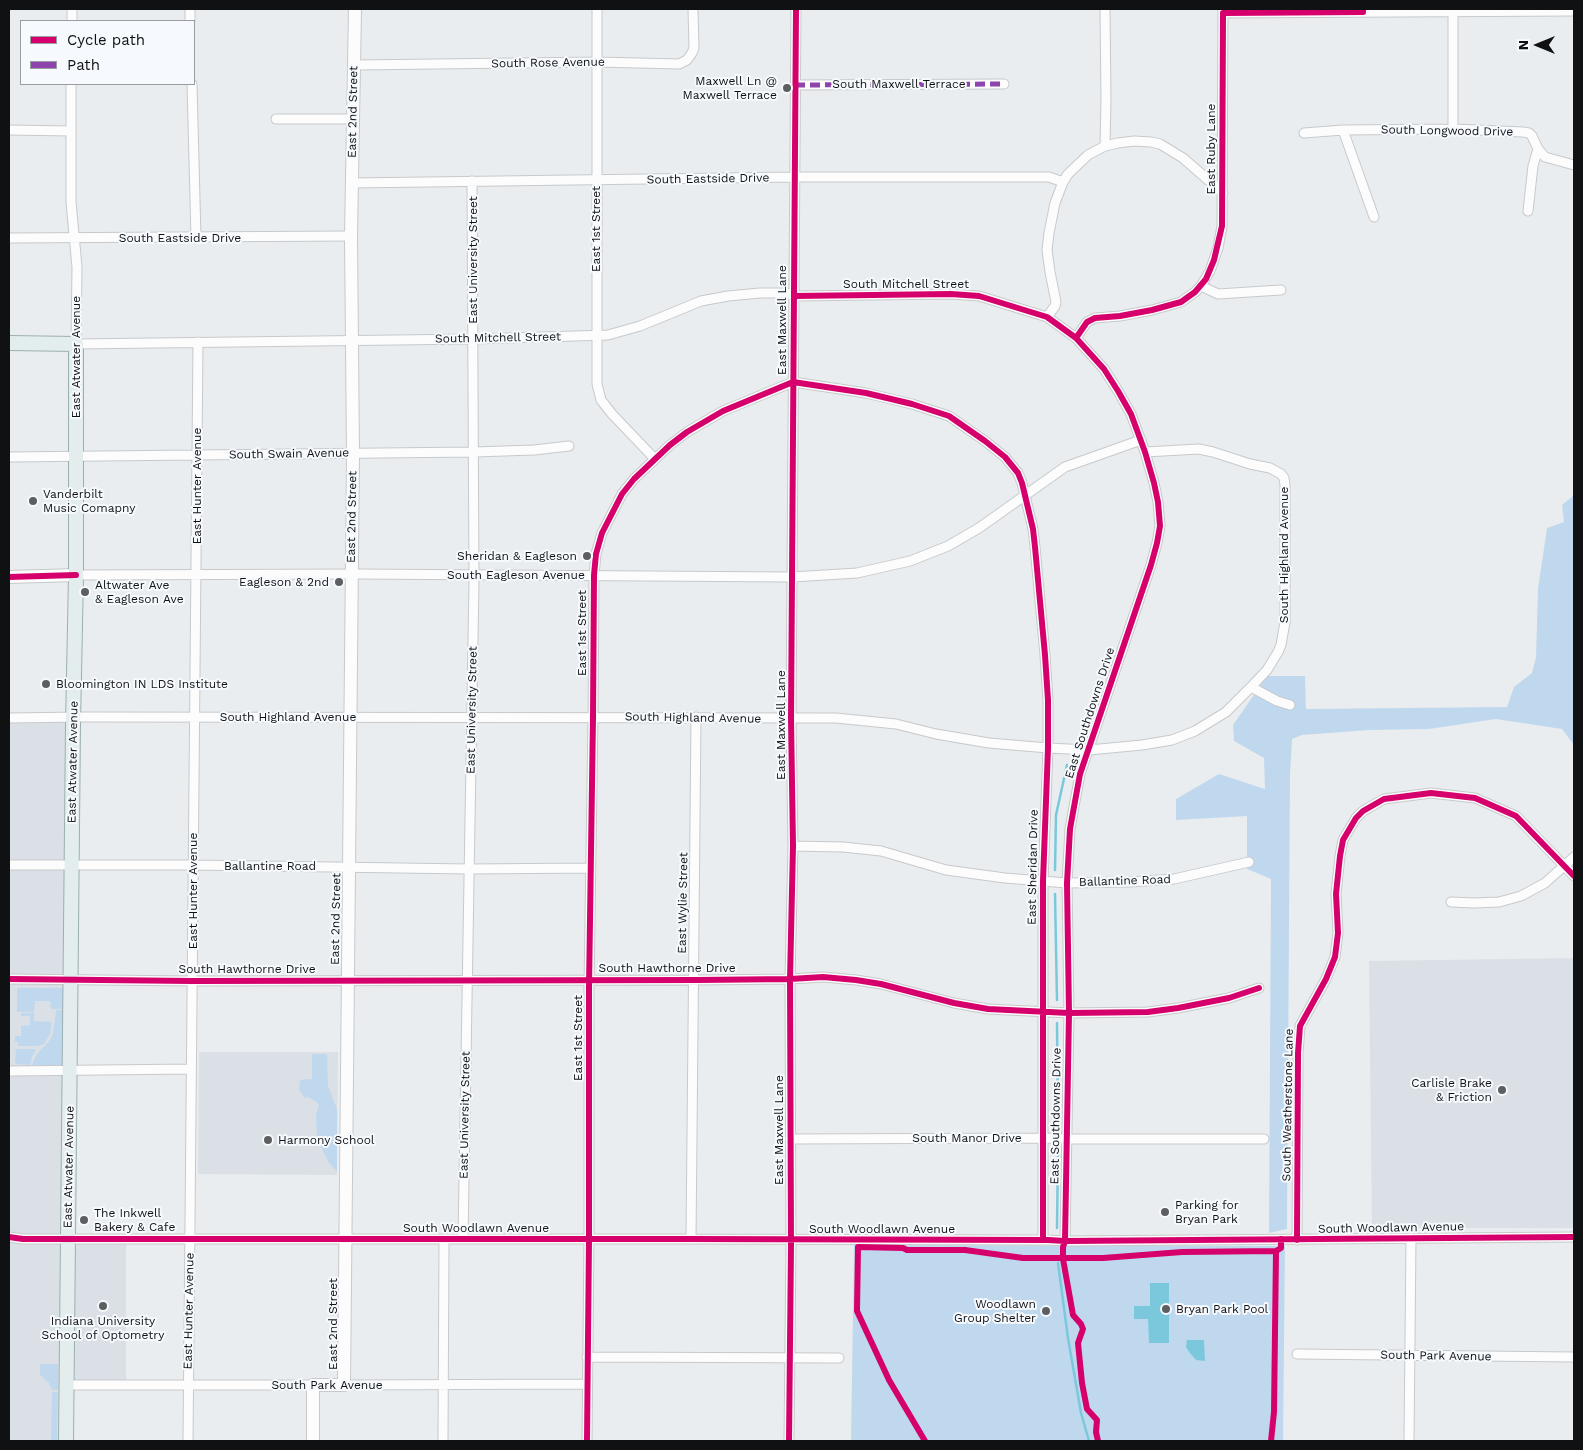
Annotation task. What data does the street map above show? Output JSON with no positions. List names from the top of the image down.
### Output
{
  "streets": {
    "main road": ["South Mitchell Street", "East Atwater Avenue"],
    "street": [
      "South Rose Avenue",
      "South Maxwell Terrace",
      "East 2nd Street",
      "South Longwood Drive",
      "East Ruby Lane",
      "South Eastside Drive",
      "East 1st Street",
      "East University Street",
      "East Maxwell Lane",
      "South Swain Avenue",
      "East Hunter Avenue",
      "South Highland Avenue",
      "South Eagleson Avenue",
      "East Southdowns Drive",
      "Ballantine Road",
      "East Sheridan Drive",
      "East Wylie Street",
      "South Hawthorne Drive",
      "South Weatherstone Lane",
      "South Manor Drive",
      "South Woodlawn Avenue",
      "South Park Avenue"
    ]
  },
  "crossings": [
    ["South Rose Avenue", "East 2nd Street"],
    ["South Rose Avenue", "East 1st Street"],
    ["South Maxwell Terrace", "East Maxwell Lane"],
    ["East 2nd Street", "South Eastside Drive"],
    ["East 2nd Street", "South Mitchell Street"],
    ["East 2nd Street", "South Swain Avenue"],
    ["East 2nd Street", "South Highland Avenue"],
    ["East 2nd Street", "South Eagleson Avenue"],
    ["East 2nd Street", "Ballantine Road"],
    ["East 2nd Street", "South Hawthorne Drive"],
    ["East 2nd Street", "South Woodlawn Avenue"],
    ["East 2nd Street", "South Park Avenue"],
    ["South Eastside Drive", "East 1st Street"],
    ["South Eastside Drive", "East University Street"],
    ["South Eastside Drive", "East Maxwell Lane"],
    ["South Eastside Drive", "East Atwater Avenue"],
    ["East 1st Street", "South Mitchell Street"],
    ["East 1st Street", "East Maxwell Lane"],
    ["East 1st Street", "South Highland Avenue"],
    ["East 1st Street", "South Eagleson Avenue"],
    ["East 1st Street", "Ballantine Road"],
    ["East 1st Street", "East Sheridan Drive"],
    ["East 1st Street", "South Hawthorne Drive"],
    ["East 1st Street", "South Woodlawn Avenue"],
    ["East 1st Street", "South Park Avenue"],
    ["East University Street", "South Mitchell Street"],
    ["East University Street", "South Swain Avenue"],
    ["East University Street", "South Highland Avenue"],
    ["East University Street", "South Eagleson Avenue"],
    ["East University Street", "Ballantine Road"],
    ["East University Street", "South Hawthorne Drive"],
    ["East University Street", "South Woodlawn Avenue"],
    ["South Mitchell Street", "East Maxwell Lane"],
    ["South Mitchell Street", "East Atwater Avenue"],
    ["South Mitchell Street", "East Hunter Avenue"],
    ["South Mitchell Street", "East Southdowns Drive"],
    ["East Maxwell Lane", "South Highland Avenue"],
    ["East Maxwell Lane", "South Eagleson Avenue"],
    ["East Maxwell Lane", "Ballantine Road"],
    ["East Maxwell Lane", "East Sheridan Drive"],
    ["East Maxwell Lane", "South Hawthorne Drive"],
    ["East Maxwell Lane", "South Manor Drive"],
    ["East Maxwell Lane", "South Woodlawn Avenue"],
    ["East Atwater Avenue", "South Swain Avenue"],
    ["East Atwater Avenue", "South Highland Avenue"],
    ["East Atwater Avenue", "South Eagleson Avenue"],
    ["East Atwater Avenue", "Ballantine Road"],
    ["East Atwater Avenue", "South Hawthorne Drive"],
    ["East Atwater Avenue", "South Woodlawn Avenue"],
    ["East Atwater Avenue", "South Park Avenue"],
    ["South Swain Avenue", "East Hunter Avenue"],
    ["East Hunter Avenue", "South Highland Avenue"],
    ["East Hunter Avenue", "South Eagleson Avenue"],
    ["East Hunter Avenue", "Ballantine Road"],
    ["East Hunter Avenue", "South Hawthorne Drive"],
    ["East Hunter Avenue", "South Woodlawn Avenue"],
    ["East Hunter Avenue", "South Park Avenue"],
    ["South Highland Avenue", "East Southdowns Drive"],
    ["South Highland Avenue", "East Sheridan Drive"],
    ["South Highland Avenue", "East Wylie Street"],
    ["South Eagleson Avenue", "East Southdowns Drive"],
    ["South Eagleson Avenue", "East Sheridan Drive"],
    ["East Southdowns Drive", "Ballantine Road"],
    ["East Southdowns Drive", "South Hawthorne Drive"],
    ["East Southdowns Drive", "South Manor Drive"],
    ["East Southdowns Drive", "South Woodlawn Avenue"],
    ["Ballantine Road", "East Sheridan Drive"],
    ["East Sheridan Drive", "South Hawthorne Drive"],
    ["East Sheridan Drive", "South Manor Drive"],
    ["East Sheridan Drive", "South Woodlawn Avenue"],
    ["East Wylie Street", "South Hawthorne Drive"],
    ["East Wylie Street", "South Woodlawn Avenue"],
    ["South Weatherstone Lane", "South Woodlawn Avenue"]
  ],
  "places": [
    "Maxwell Ln @ Maxwell Terrace",
    "Vanderbilt Music Comapny",
    "Sheridan & Eagleson",
    "Eagleson & 2nd",
    "Altwater Ave & Eagleson Ave",
    "Bloomington IN LDS Institute",
    "Carlisle Brake & Friction",
    "Harmony School",
    "Parking for Bryan Park",
    "The Inkwell Bakery & Cafe",
    "Indiana University School of Optometry",
    "Bryan Park Pool",
    "Woodlawn Group Shelter"
  ],
  "legend": ["Cycle path", "Path"],
  "north": "left"
}
